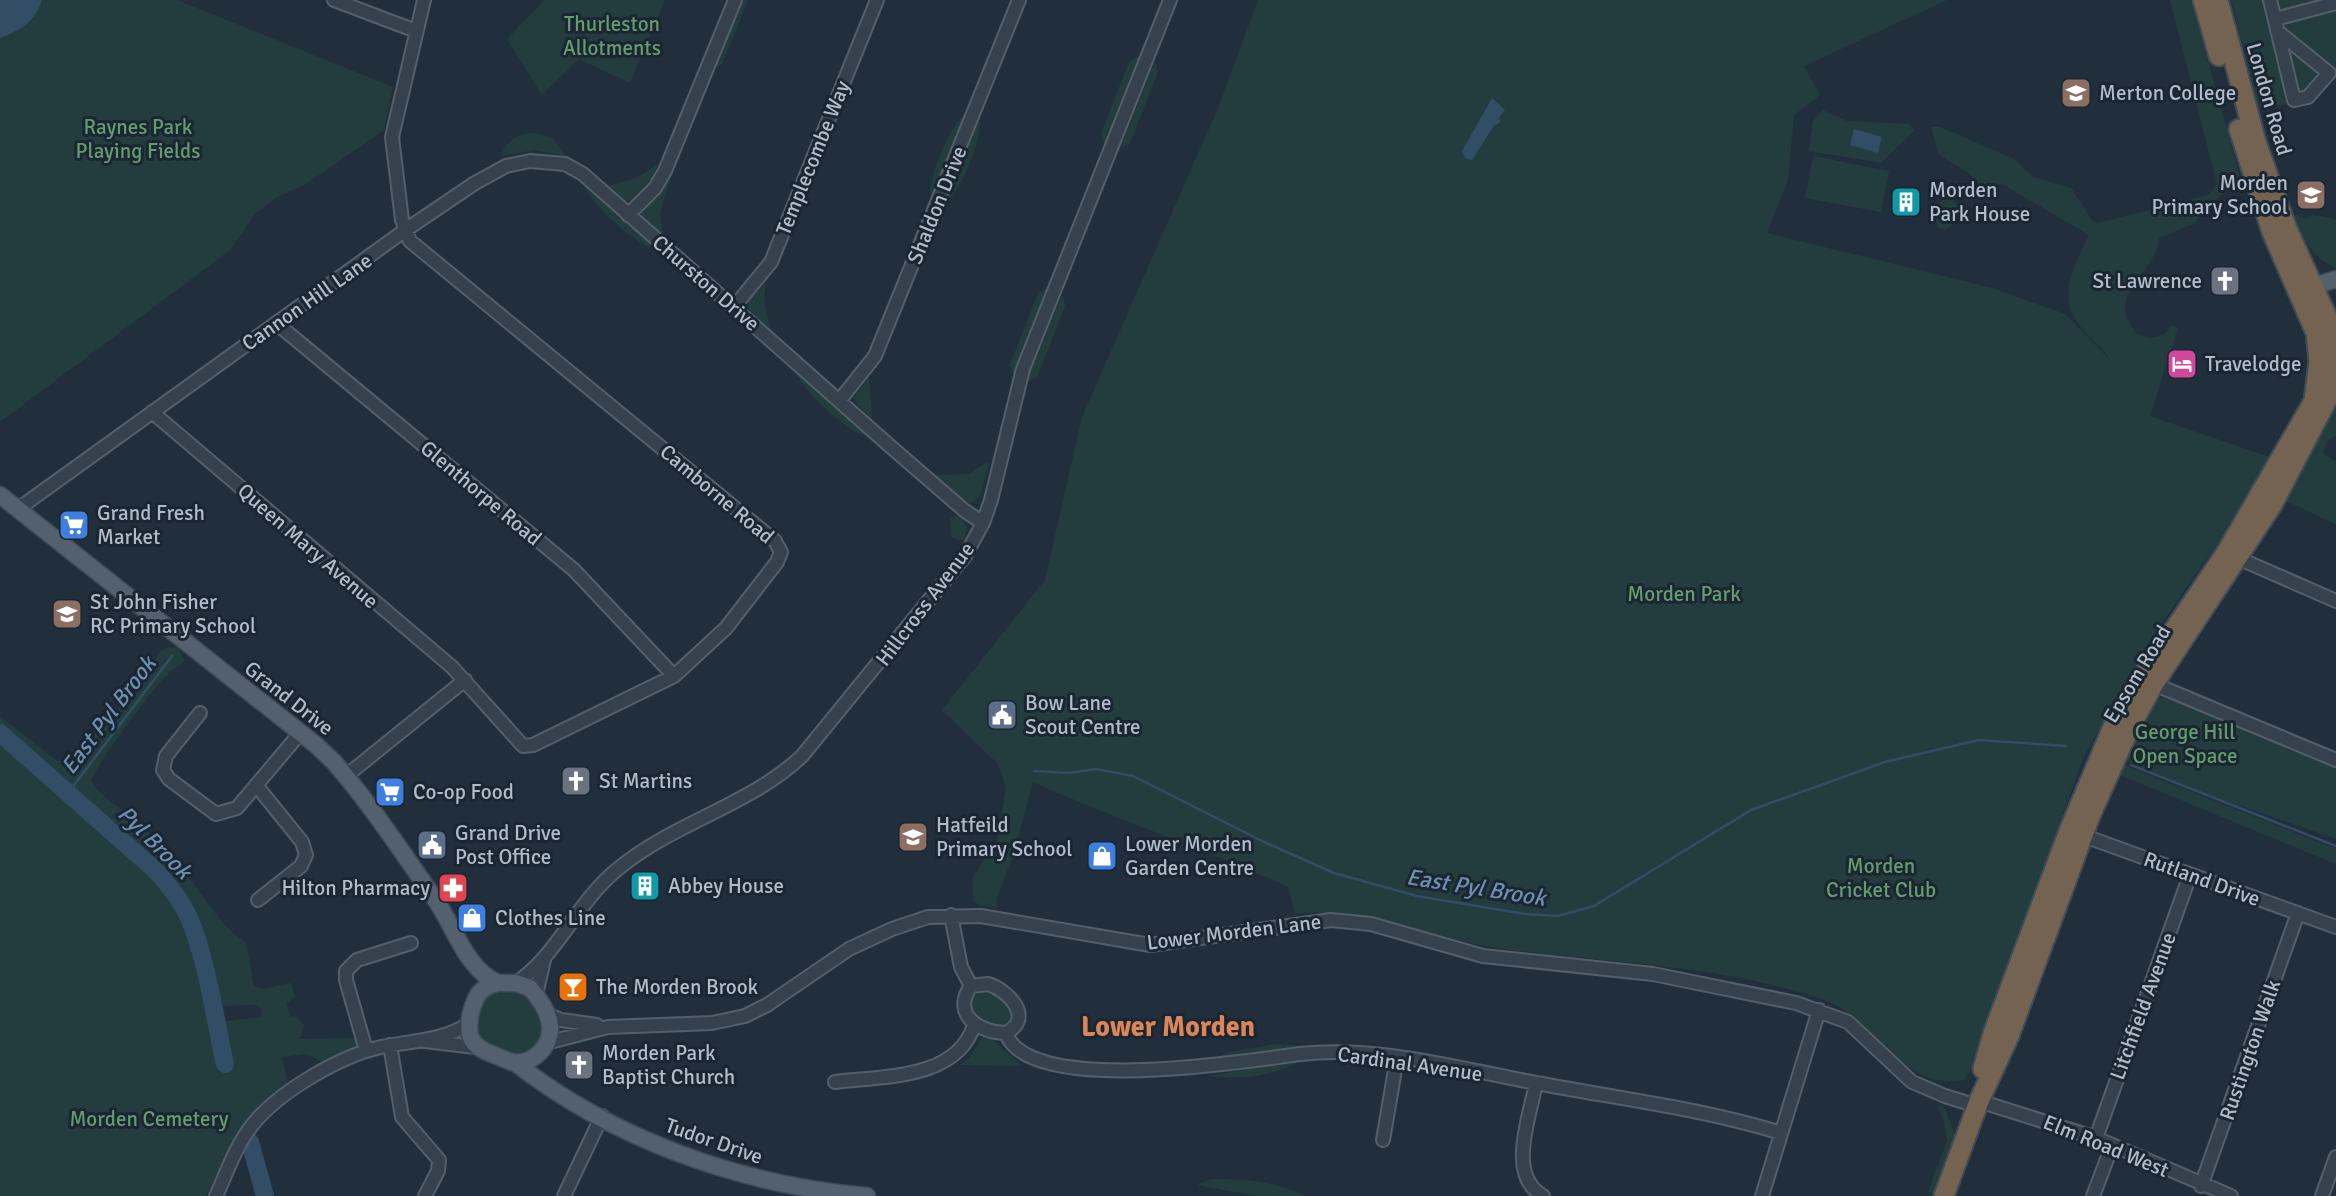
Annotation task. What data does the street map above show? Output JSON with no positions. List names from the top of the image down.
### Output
{
  "streets": {
    "highway": ["London Road", "Epsom Road"],
    "main road": ["Grand Drive", "Tudor Drive"],
    "street": [
      "Templecombe Way",
      "Shaldon Drive",
      "Churston Drive",
      "Cannon Hill Lane",
      "Glenthorpe Road",
      "Camborne Road",
      "Queen Mary Avenue",
      "Hillcross Avenue",
      "Rutland Drive",
      "Lower Morden Lane",
      "Litchfield Avenue",
      "Rustington Walk",
      "Cardinal Avenue",
      "Elm Road West"
    ]
  },
  "crossings": [
    ["London Road", "Epsom Road"],
    ["Templecombe Way", "Churston Drive"],
    ["Shaldon Drive", "Churston Drive"],
    ["Churston Drive", "Cannon Hill Lane"],
    ["Churston Drive", "Camborne Road"],
    ["Churston Drive", "Hillcross Avenue"],
    ["Cannon Hill Lane", "Glenthorpe Road"],
    ["Cannon Hill Lane", "Camborne Road"],
    ["Cannon Hill Lane", "Queen Mary Avenue"],
    ["Cannon Hill Lane", "Grand Drive"],
    ["Glenthorpe Road", "Camborne Road"],
    ["Camborne Road", "Queen Mary Avenue"],
    ["Hillcross Avenue", "Grand Drive"],
    ["Hillcross Avenue", "Lower Morden Lane"],
    ["Hillcross Avenue", "Tudor Drive"],
    ["Epsom Road", "Rutland Drive"],
    ["Epsom Road", "Lower Morden Lane"],
    ["Epsom Road", "Elm Road West"],
    ["Grand Drive", "Lower Morden Lane"],
    ["Grand Drive", "Tudor Drive"],
    ["Rutland Drive", "Litchfield Avenue"],
    ["Rutland Drive", "Rustington Walk"],
    ["Lower Morden Lane", "Tudor Drive"],
    ["Lower Morden Lane", "Elm Road West"],
    ["Litchfield Avenue", "Elm Road West"],
    ["Rustington Walk", "Elm Road West"]
  ],
  "districts": ["Lower Morden"],
  "water": ["East Pyl Brook", "Pyl Brook"],
  "parks": [
    "Thurleston Allotments",
    "Raynes Park Playing Fields",
    "Morden Park",
    "George Hill Open Space",
    "Morden Cricket Club",
    "Morden Cemetery"
  ],
  "places": {
    "school or university": [
      "Merton College",
      "Morden Primary School",
      "St John Fisher RC Primary School",
      "Hatfeild Primary School"
    ],
    "building": ["Morden Park House", "Abbey House"],
    "church": ["St Lawrence", "St Martins", "Morden Park Baptist Church"],
    "hotel": ["Travelodge"],
    "supermarket": ["Grand Fresh Market", "Co-op Food"],
    "public building": ["Bow Lane Scout Centre", "Grand Drive Post Office"],
    "shop": ["Lower Morden Garden Centre", "Clothes Line"],
    "pharmacy": ["Hilton Pharmacy"],
    "bar": ["The Morden Brook"]
  }
}
